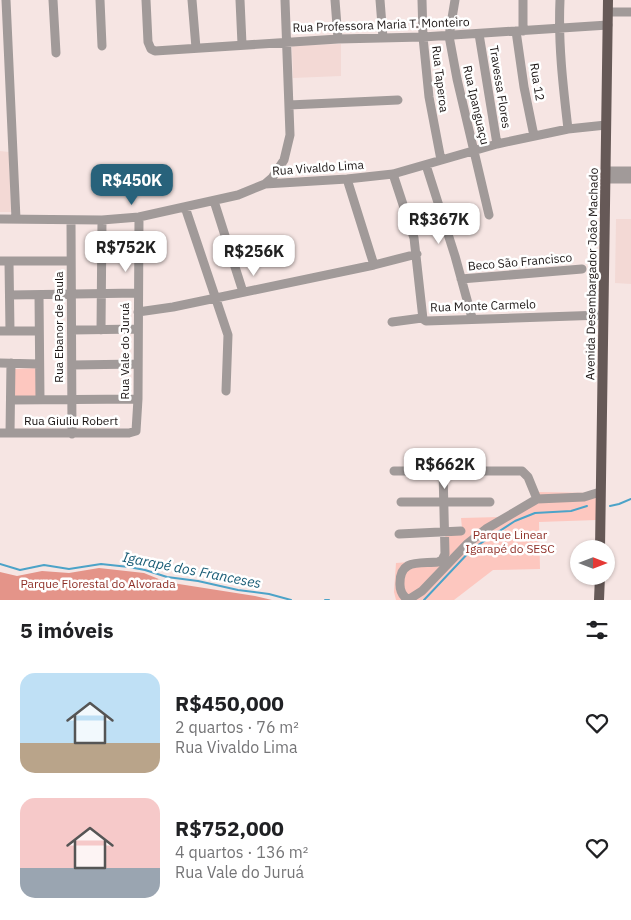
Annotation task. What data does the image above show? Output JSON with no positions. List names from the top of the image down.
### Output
{
  "streets": {
    "main road": ["Avenida Desembargador João Machado"],
    "street": [
      "Rua Professora Maria T. Monteiro",
      "Rua Taperoa",
      "Rua 12",
      "Travessa Flores",
      "Rua Ipanguaçu",
      "Rua Vivaldo Lima",
      "Beco São Francisco",
      "Rua Monte Carmelo",
      "Rua Ebanor de Paula",
      "Rua Vale do Juruá",
      "Rua Giuliu Robert"
    ]
  },
  "crossings": [
    ["Rua Professora Maria T. Monteiro", "Rua Taperoa"],
    ["Rua Professora Maria T. Monteiro", "Rua 12"],
    ["Rua Professora Maria T. Monteiro", "Travessa Flores"],
    ["Rua Professora Maria T. Monteiro", "Rua Ipanguaçu"],
    ["Rua Professora Maria T. Monteiro", "Avenida Desembargador João Machado"],
    ["Rua Taperoa", "Rua Vivaldo Lima"],
    ["Rua 12", "Rua Vivaldo Lima"],
    ["Travessa Flores", "Rua Vivaldo Lima"],
    ["Rua Ipanguaçu", "Rua Vivaldo Lima"],
    ["Rua Vivaldo Lima", "Avenida Desembargador João Machado"],
    ["Rua Vivaldo Lima", "Rua Monte Carmelo"],
    ["Rua Vivaldo Lima", "Rua Ebanor de Paula"],
    ["Rua Vivaldo Lima", "Rua Vale do Juruá"],
    ["Avenida Desembargador João Machado", "Rua Monte Carmelo"],
    ["Rua Ebanor de Paula", "Rua Giuliu Robert"],
    ["Rua Vale do Juruá", "Rua Giuliu Robert"]
  ],
  "water": ["Igarapé dos Franceses"],
  "parks": ["Parque Linear Igarapé do SESC", "Parque Florestal do Alvorada"],
  "north": "right",
  "page": {
    "price": [
      "R$450K",
      "R$367K",
      "R$752K",
      "R$256K",
      "R$662K"
    ],
    "heading": "5 imóveis",
    "list": [
      {
        "name": "R$450,000",
        "note": "2 quartos · 76 m² · Rua Vivaldo Lima"
      },
      {
        "name": "R$752,000",
        "note": "4 quartos · 136 m² · Rua Vale do Juruá"
      }
    ]
  }
}
